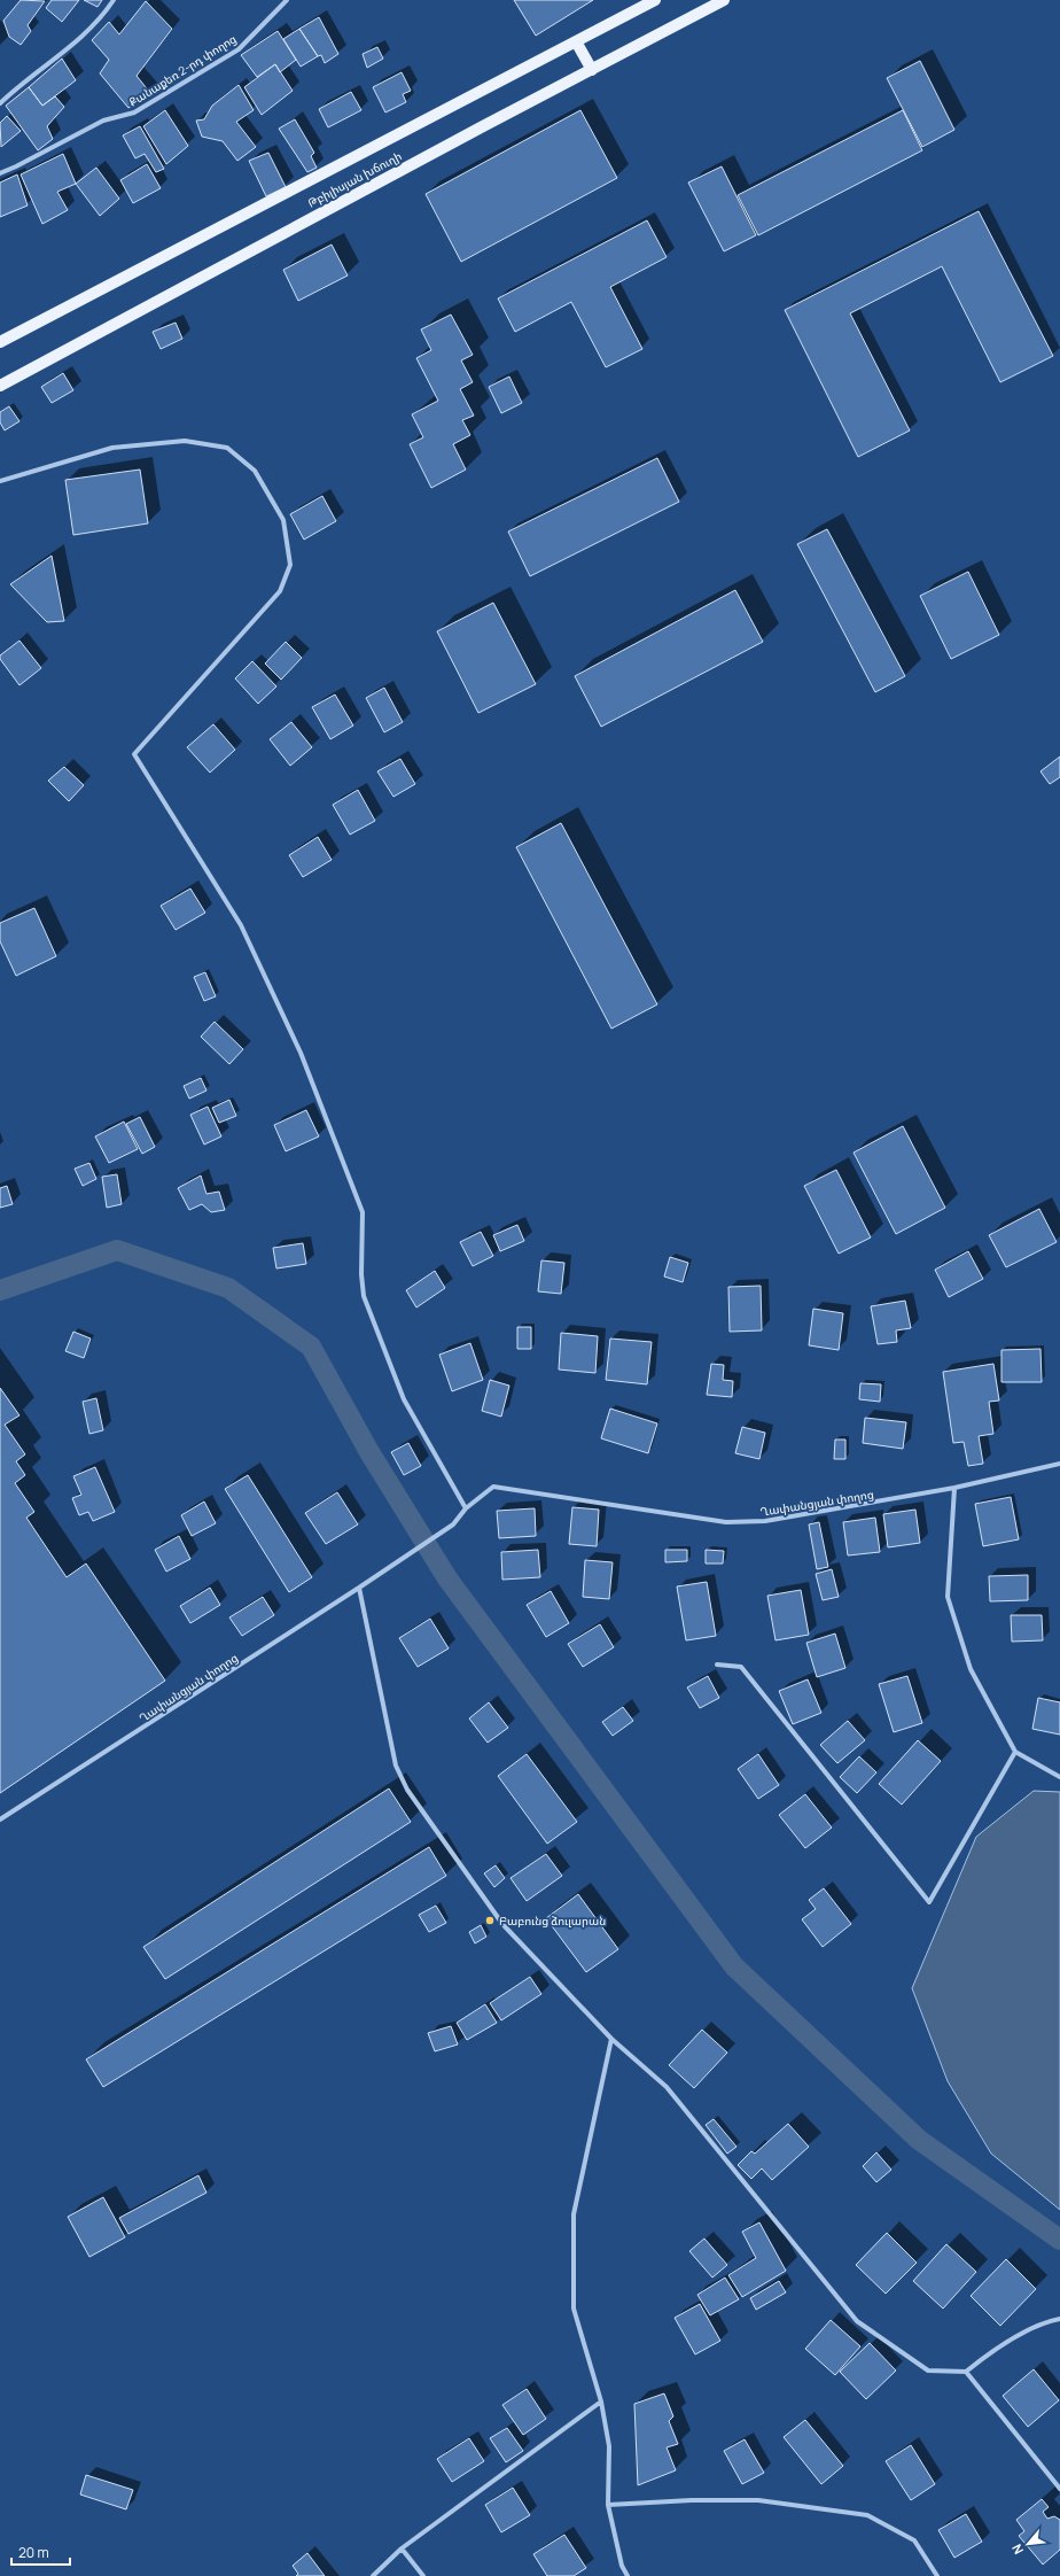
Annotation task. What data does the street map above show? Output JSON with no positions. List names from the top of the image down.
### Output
{
  "streets": {
    "main road": ["Թբիլիսյան խճուղի"],
    "street": ["Քանաքեռ 2-րդ փողոց", "Ղափանցյան փողոց"]
  },
  "places": ["Բաբունց ձուլարան"],
  "scale_bar": "20 m",
  "north": "bottom left"
}
